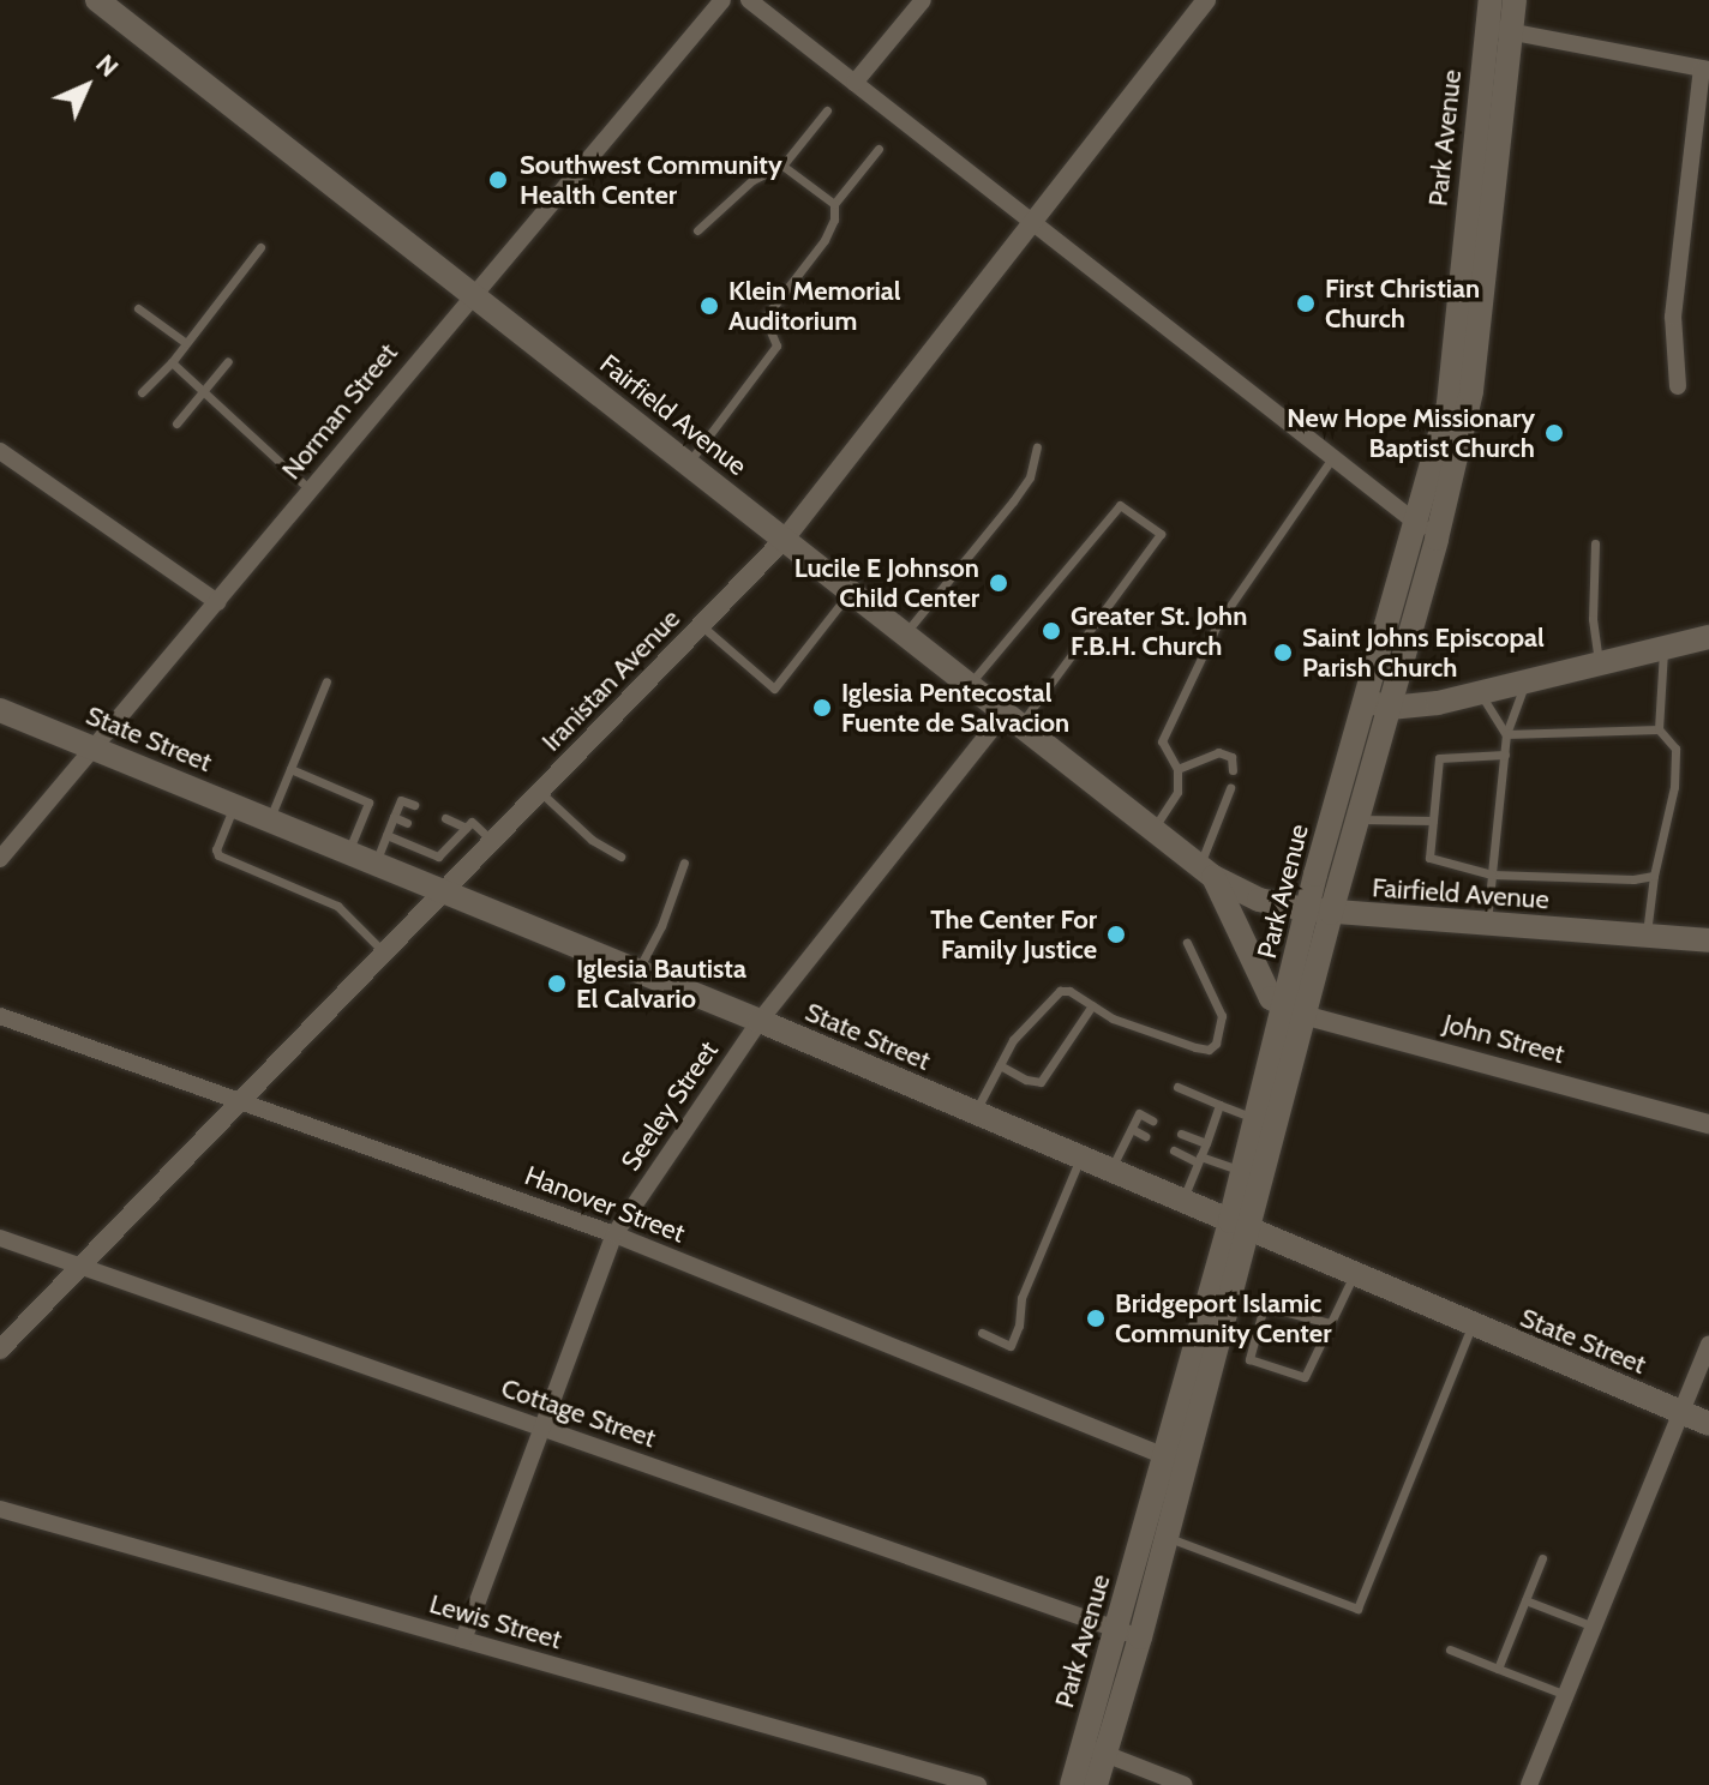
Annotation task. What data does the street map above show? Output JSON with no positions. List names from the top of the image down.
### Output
{
  "streets": {
    "main road": ["Park Avenue", "Fairfield Avenue", "State Street"],
    "street": [
      "Norman Street",
      "Iranistan Avenue",
      "John Street",
      "Seeley Street",
      "Hanover Street",
      "Cottage Street",
      "Lewis Street"
    ]
  },
  "crossings": [
    ["Park Avenue", "Fairfield Avenue"],
    ["Park Avenue", "State Street"],
    ["Park Avenue", "John Street"],
    ["Park Avenue", "Hanover Street"],
    ["Park Avenue", "Cottage Street"],
    ["Norman Street", "Fairfield Avenue"],
    ["Norman Street", "State Street"],
    ["Fairfield Avenue", "Iranistan Avenue"],
    ["Fairfield Avenue", "John Street"],
    ["Fairfield Avenue", "Seeley Street"],
    ["Iranistan Avenue", "State Street"],
    ["Iranistan Avenue", "Hanover Street"],
    ["Iranistan Avenue", "Cottage Street"],
    ["State Street", "Seeley Street"],
    ["Seeley Street", "Hanover Street"],
    ["Seeley Street", "Cottage Street"],
    ["Seeley Street", "Lewis Street"]
  ],
  "places": [
    "Southwest Community Health Center",
    "First Christian Church",
    "Klein Memorial Auditorium",
    "New Hope Missionary Baptist Church",
    "Lucile E Johnson Child Center",
    "Greater St. John F.B.H. Church",
    "Saint Johns Episcopal Parish Church",
    "Iglesia Pentecostal Fuente de Salvacion",
    "The Center For Family Justice",
    "Iglesia Bautista El Calvario",
    "Bridgeport Islamic Community Center"
  ],
  "north": "top right"
}
